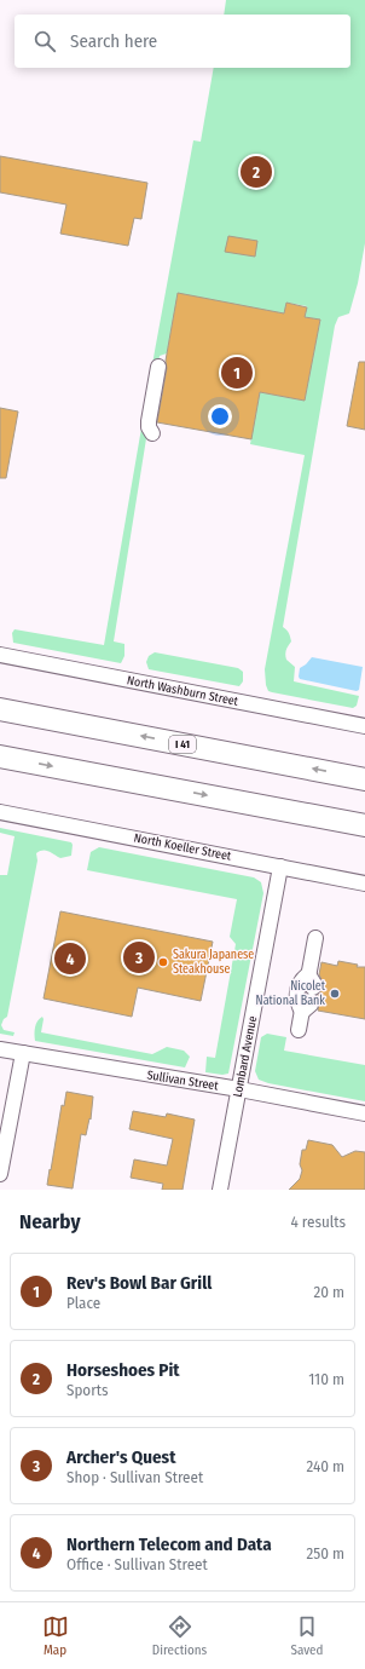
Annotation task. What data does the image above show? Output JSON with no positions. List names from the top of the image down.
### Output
{
  "streets": {
    "highway": ["I 41"],
    "street": [
      "North Washburn Street",
      "North Koeller Street",
      "Lombard Avenue",
      "Sullivan Street"
    ]
  },
  "crossings": [
    ["North Koeller Street", "Lombard Avenue"],
    ["Lombard Avenue", "Sullivan Street"]
  ],
  "places": ["Sakura Japanese Steakhouse", "Nicolet National Bank"],
  "page": {
    "search": "Search here",
    "pins": [
      "2",
      "1",
      "3",
      "4"
    ],
    "heading": ["Nearby", "4 results"],
    "list": [
      {
        "mark": "1",
        "name": "Rev's Bowl Bar Grill",
        "note": "Place",
        "value": "20 m"
      },
      {
        "mark": "2",
        "name": "Horseshoes Pit",
        "note": "Sports",
        "value": "110 m"
      },
      {
        "mark": "3",
        "name": "Archer's Quest",
        "note": "Shop · Sullivan Street",
        "value": "240 m"
      },
      {
        "mark": "4",
        "name": "Northern Telecom and Data",
        "note": "Office · Sullivan Street",
        "value": "250 m"
      }
    ],
    "nav": ["Map", "Directions", "Saved"]
  }
}
